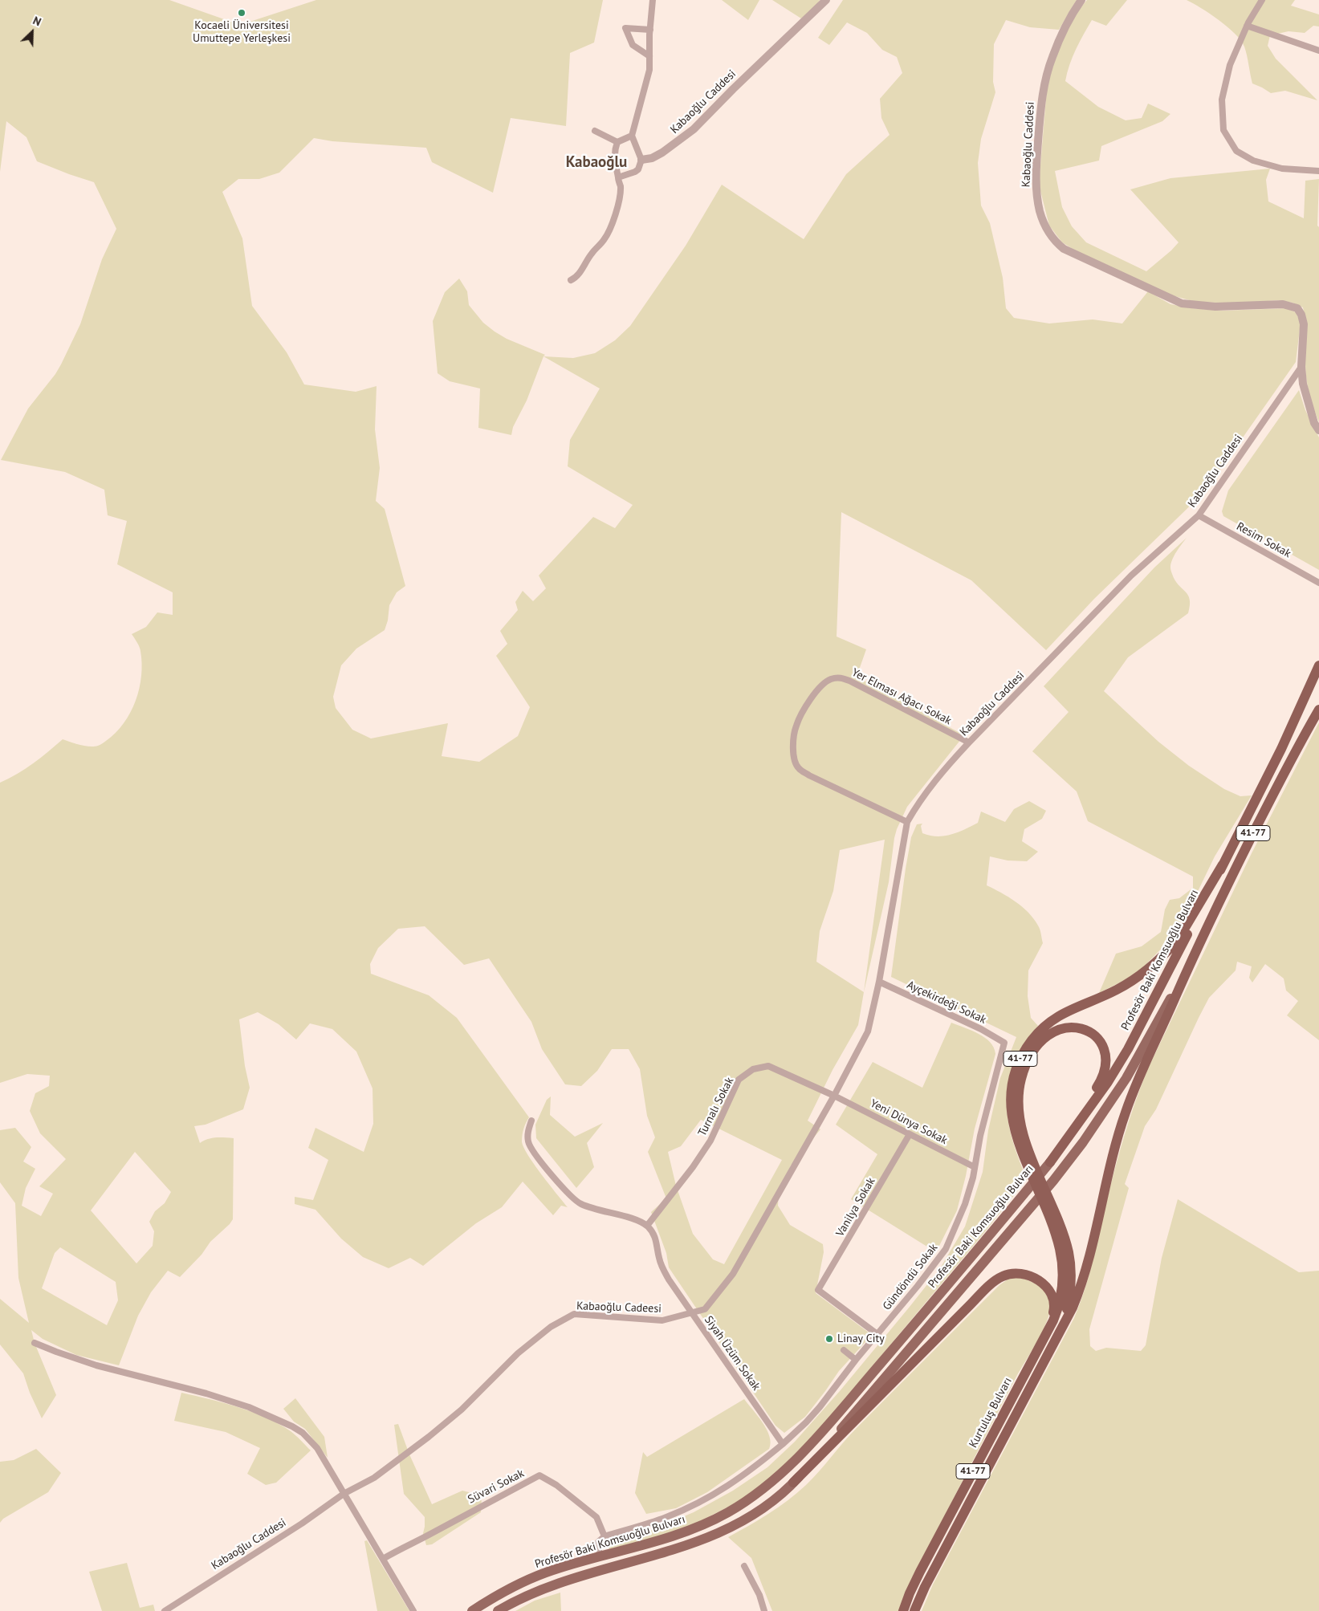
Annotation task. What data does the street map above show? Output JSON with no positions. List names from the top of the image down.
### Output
{
  "streets": {
    "highway": ["41-77", "Profesör Baki Komsuoğlu Bulvarı", "Kurtuluş Bulvarı"],
    "street": [
      "Kabaoğlu Caddesi",
      "Resim Sokak",
      "Yer Elması Ağacı Sokak",
      "Ayçekirdeği Sokak",
      "Turnalı Sokak",
      "Yeni Dünya Sokak",
      "Vanilya Sokak",
      "Gündöndü Sokak",
      "Kabaoğlu Cadeesi",
      "Siyah Üzüm Sokak",
      "Süvari Sokak"
    ]
  },
  "crossings": [
    ["Kabaoğlu Caddesi", "Resim Sokak"],
    ["Kabaoğlu Caddesi", "Yer Elması Ağacı Sokak"],
    ["Kabaoğlu Caddesi", "Ayçekirdeği Sokak"],
    ["Kabaoğlu Caddesi", "Turnalı Sokak"],
    ["Kabaoğlu Caddesi", "Yeni Dünya Sokak"],
    ["Kabaoğlu Caddesi", "Kabaoğlu Cadeesi"],
    ["41-77", "Profesör Baki Komsuoğlu Bulvarı"],
    ["41-77", "Kurtuluş Bulvarı"],
    ["Ayçekirdeği Sokak", "Gündöndü Sokak"],
    ["Turnalı Sokak", "Yeni Dünya Sokak"],
    ["Turnalı Sokak", "Kabaoğlu Cadeesi"],
    ["Turnalı Sokak", "Siyah Üzüm Sokak"],
    ["Yeni Dünya Sokak", "Vanilya Sokak"],
    ["Yeni Dünya Sokak", "Gündöndü Sokak"],
    ["Yeni Dünya Sokak", "Kabaoğlu Cadeesi"],
    ["Vanilya Sokak", "Gündöndü Sokak"],
    ["Gündöndü Sokak", "Siyah Üzüm Sokak"],
    ["Kabaoğlu Cadeesi", "Siyah Üzüm Sokak"]
  ],
  "districts": ["Kabaoğlu"],
  "places": ["Kocaeli Üniversitesi Umuttepe Yerleşkesi", "Linay City"],
  "north": "top right"
}
